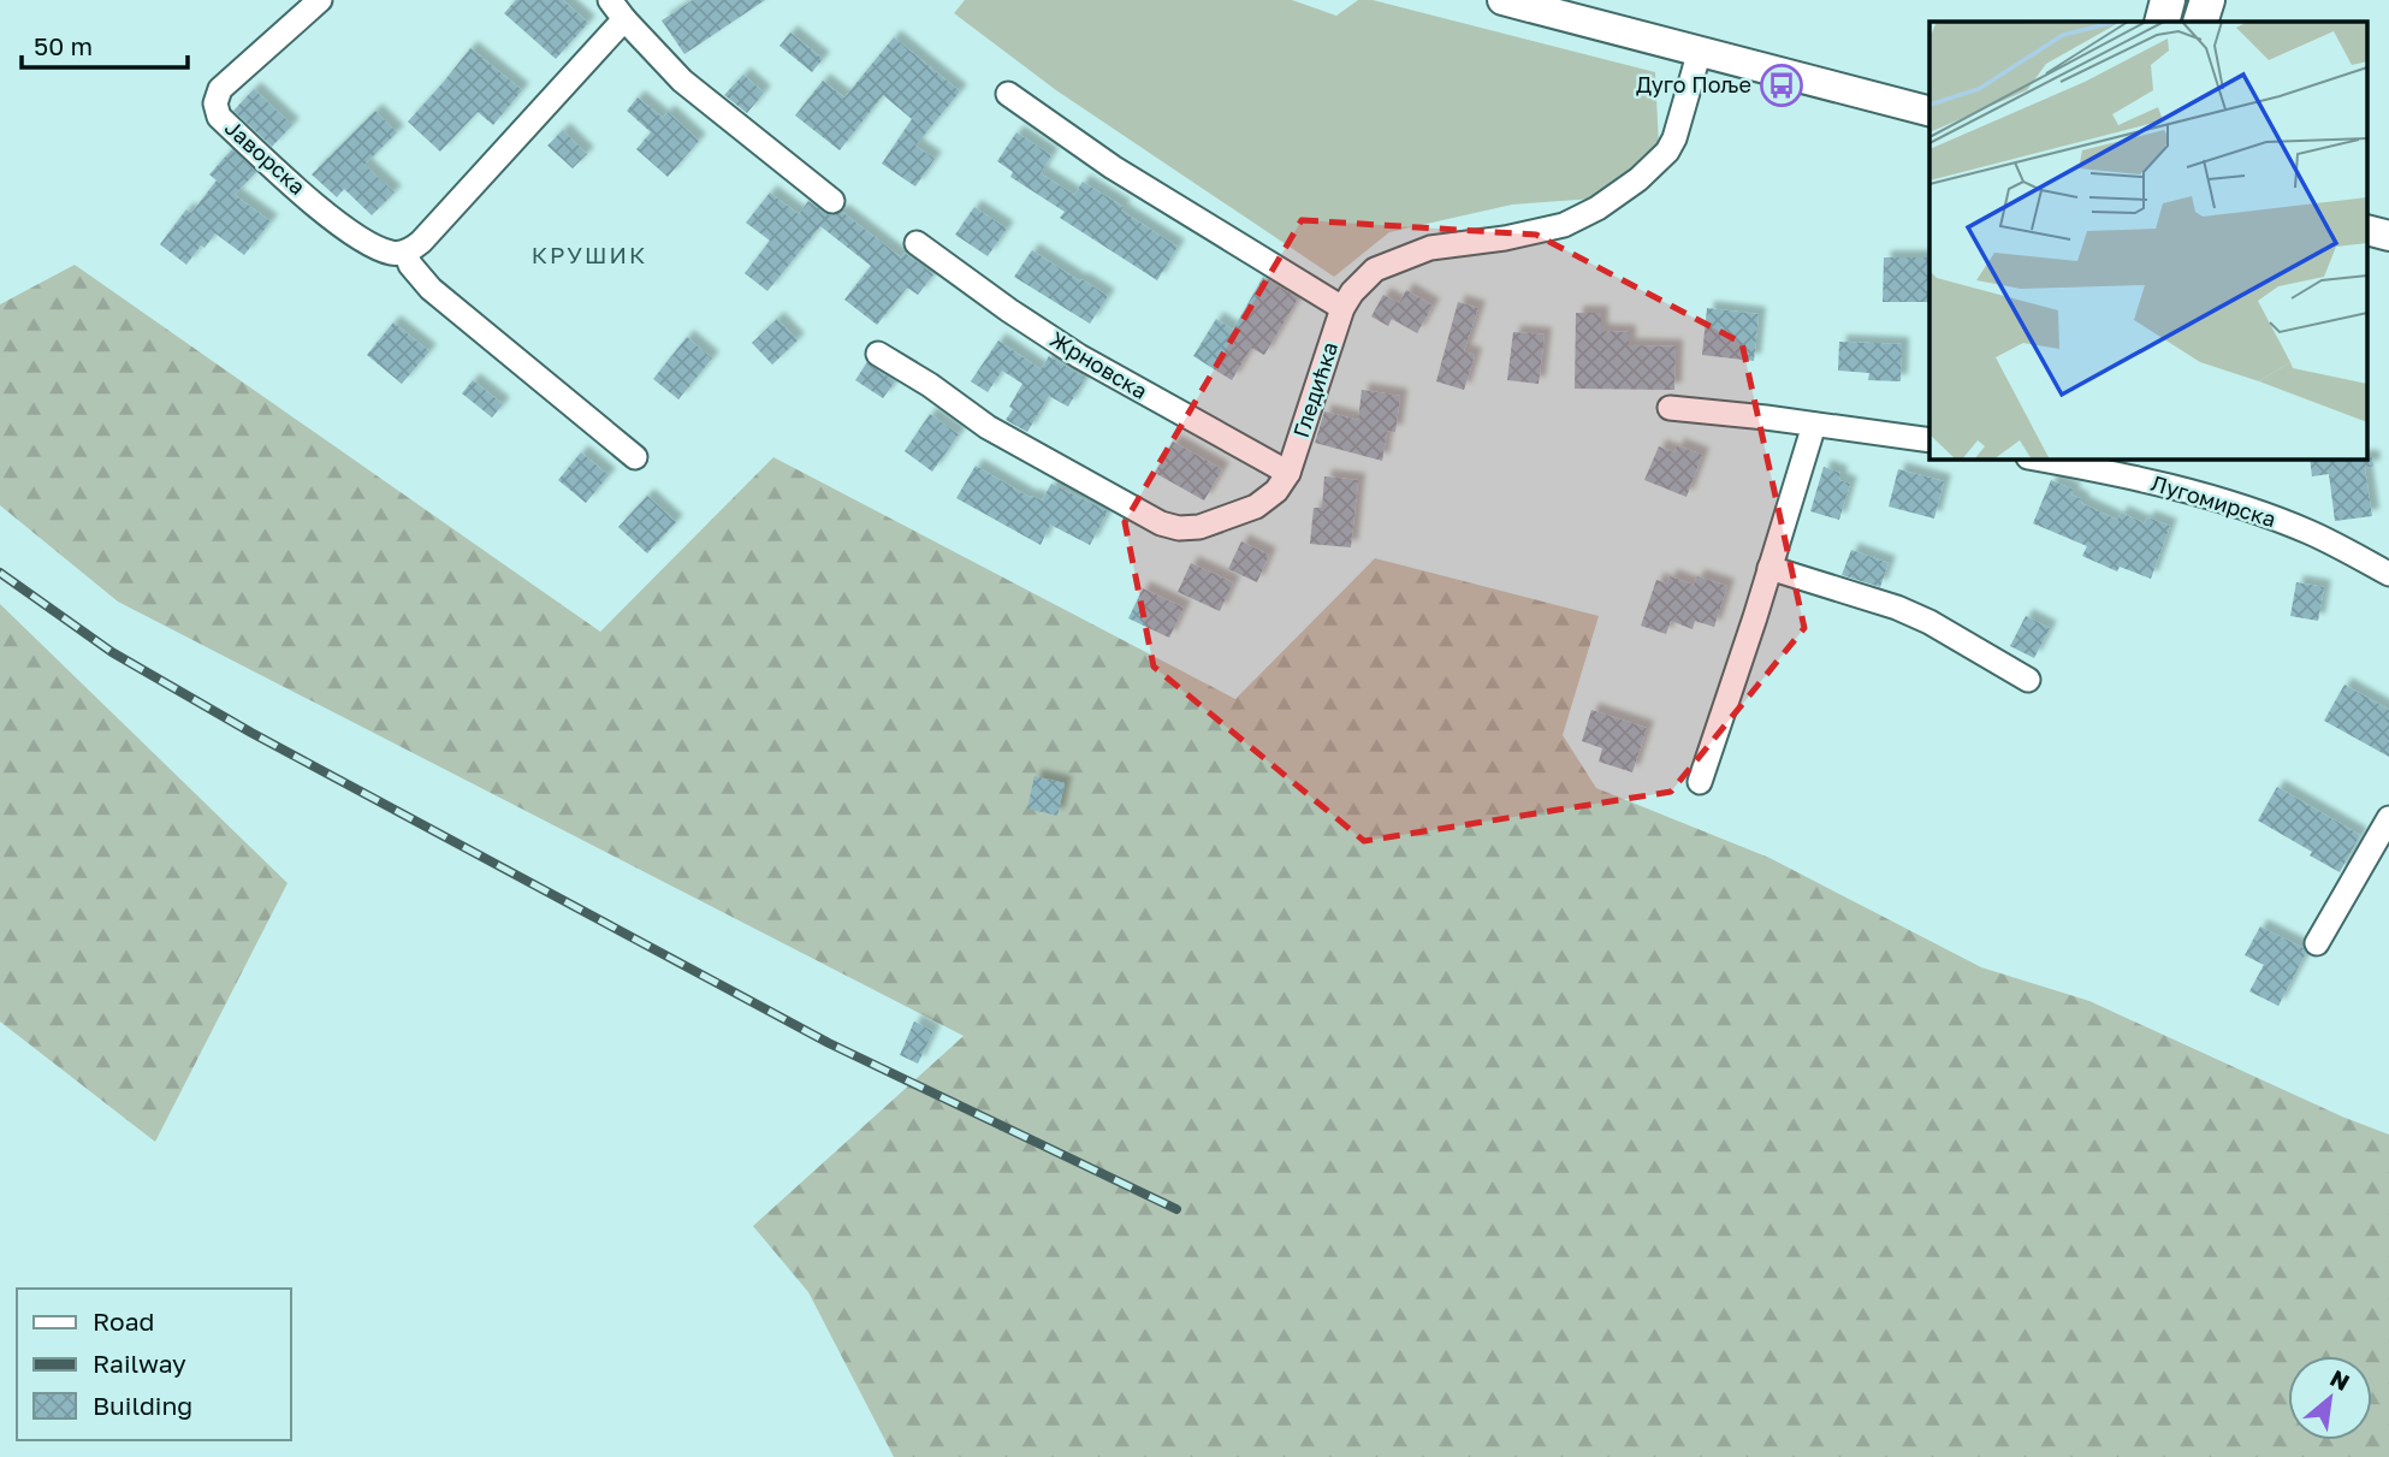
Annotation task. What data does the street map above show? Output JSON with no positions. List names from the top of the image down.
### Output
{
  "streets": {
    "street": [
      "Јаворска",
      "Жрновска",
      "Гледићка",
      "Лугомирска"
    ]
  },
  "crossings": [
    ["Жрновска", "Гледићка"]
  ],
  "districts": ["КРУШИК"],
  "places": {
    "bus stop": ["Дуго Поље"]
  },
  "legend": ["Road", "Railway", "Building"],
  "scale_bar": "50 m",
  "north": "top right"
}
